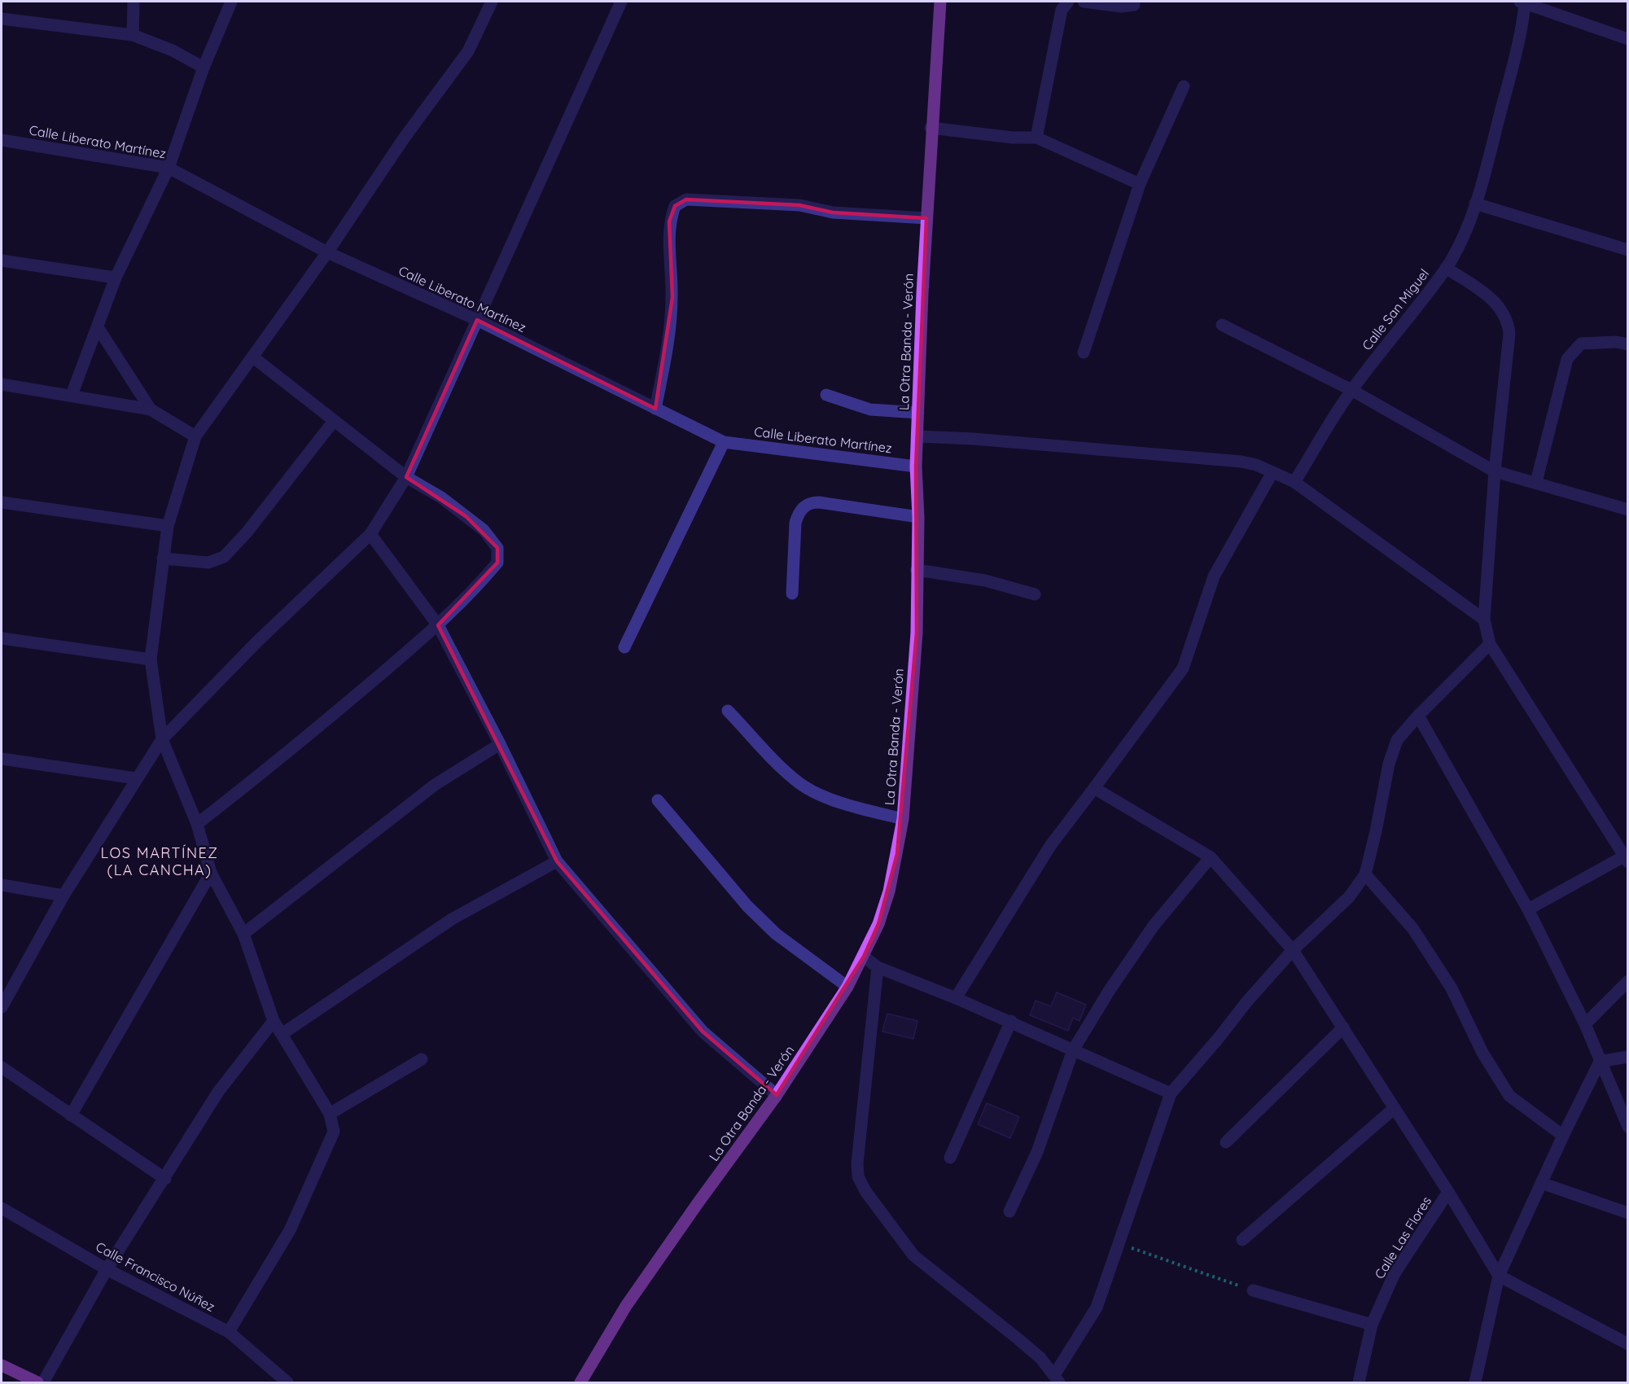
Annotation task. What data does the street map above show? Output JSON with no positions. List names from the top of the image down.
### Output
{
  "streets": {
    "main road": ["La Otra Banda - Verón"],
    "street": [
      "Calle Liberato Martínez",
      "Calle San Miguel",
      "Calle Las Flores",
      "Calle Francisco Núñez"
    ]
  },
  "crossings": [
    ["Calle Liberato Martínez", "La Otra Banda - Verón"]
  ],
  "districts": ["LOS MARTÍNEZ (LA CANCHA)"]
}
